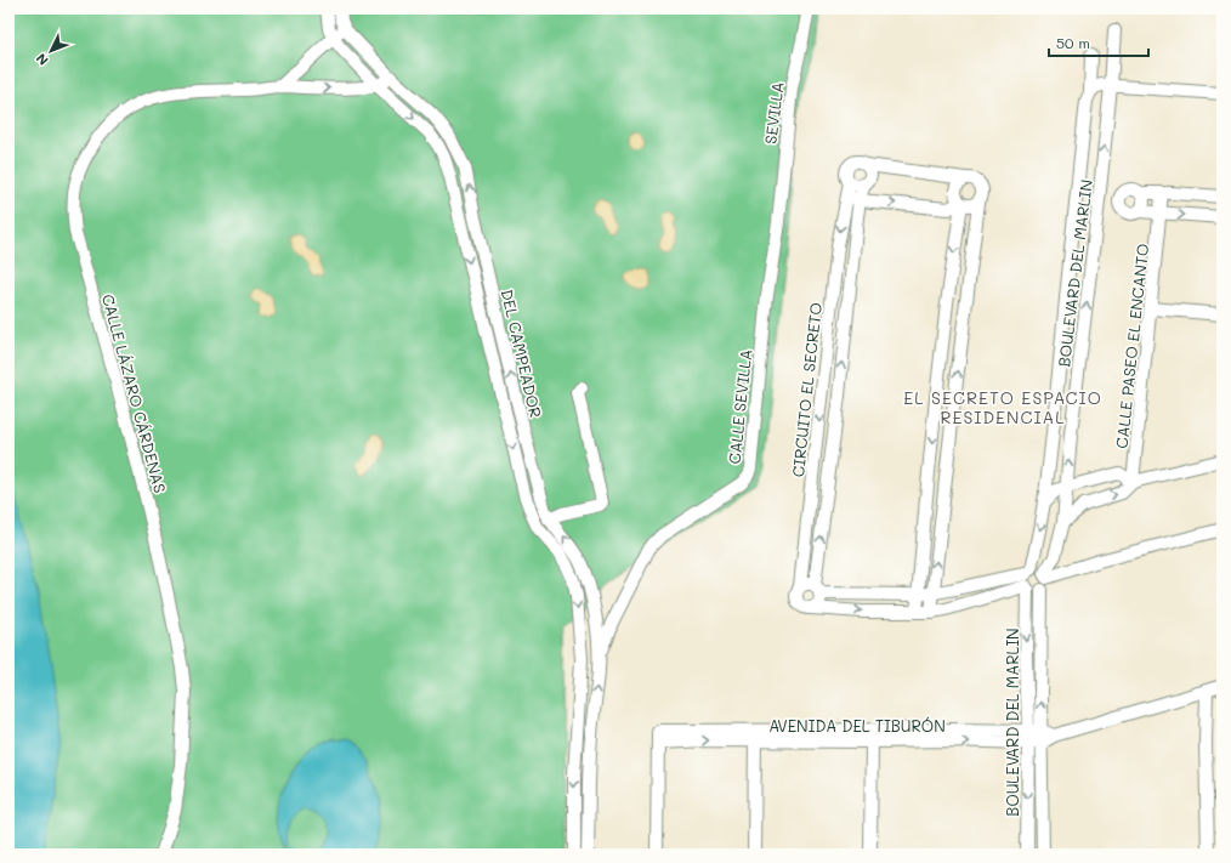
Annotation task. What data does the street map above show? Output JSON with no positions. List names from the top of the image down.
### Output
{
  "streets": {
    "street": [
      "SEVILLA",
      "BOULEVARD DEL MARLIN",
      "CALLE PASEO EL ENCANTO",
      "DEL CAMPEADOR",
      "CIRCUITO EL SECRETO",
      "CALLE LÁZARO CÁRDENAS",
      "CALLE SEVILLA",
      "AVENIDA DEL TIBURÓN"
    ]
  },
  "crossings": [
    ["SEVILLA", "CALLE SEVILLA"],
    ["BOULEVARD DEL MARLIN", "AVENIDA DEL TIBURÓN"],
    ["DEL CAMPEADOR", "CALLE LÁZARO CÁRDENAS"],
    ["DEL CAMPEADOR", "CALLE SEVILLA"]
  ],
  "districts": ["EL SECRETO ESPACIO RESIDENCIAL"],
  "scale_bar": "50 m",
  "north": "bottom left"
}
